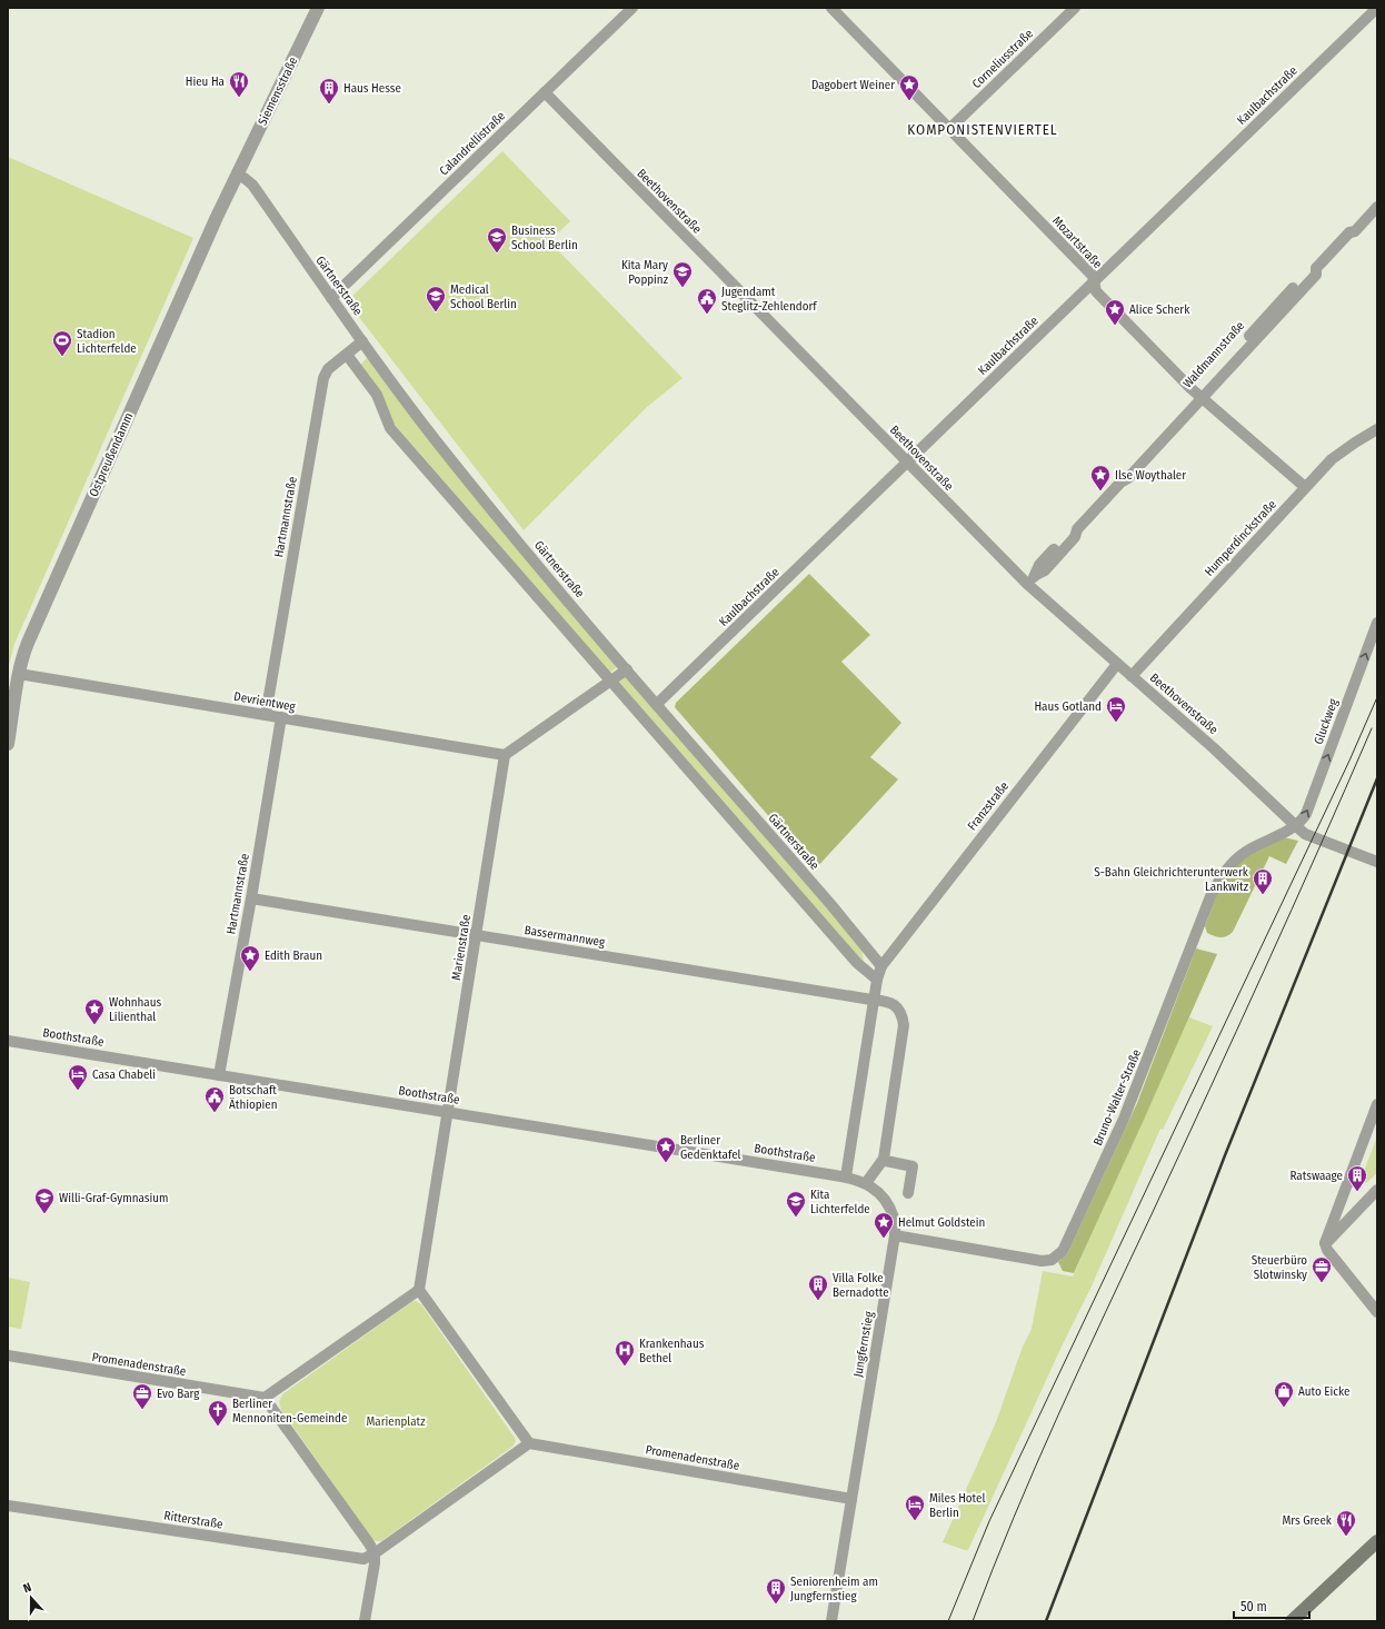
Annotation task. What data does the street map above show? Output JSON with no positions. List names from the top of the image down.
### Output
{
  "streets": {
    "street": [
      "Corneliusstraße",
      "Siemensstraße",
      "Kaulbachstraße",
      "Calandrellistraße",
      "Beethovenstraße",
      "Mozartstraße",
      "Gärtnerstraße",
      "Waldmannstraße",
      "Ostpreußendamm",
      "Hartmannstraße",
      "Humperdinckstraße",
      "Devrientweg",
      "Gluckweg",
      "Franzstraße",
      "Bassermannweg",
      "Marienstraße",
      "Boothstraße",
      "Bruno-Walter-Straße",
      "Jungfernstieg",
      "Promenadenstraße",
      "Ritterstraße"
    ]
  },
  "crossings": [
    ["Corneliusstraße", "Mozartstraße"],
    ["Siemensstraße", "Gärtnerstraße"],
    ["Siemensstraße", "Ostpreußendamm"],
    ["Kaulbachstraße", "Beethovenstraße"],
    ["Kaulbachstraße", "Mozartstraße"],
    ["Kaulbachstraße", "Gärtnerstraße"],
    ["Calandrellistraße", "Beethovenstraße"],
    ["Calandrellistraße", "Gärtnerstraße"],
    ["Beethovenstraße", "Waldmannstraße"],
    ["Beethovenstraße", "Humperdinckstraße"],
    ["Beethovenstraße", "Gluckweg"],
    ["Beethovenstraße", "Franzstraße"],
    ["Beethovenstraße", "Bruno-Walter-Straße"],
    ["Mozartstraße", "Waldmannstraße"],
    ["Mozartstraße", "Humperdinckstraße"],
    ["Gärtnerstraße", "Ostpreußendamm"],
    ["Gärtnerstraße", "Hartmannstraße"],
    ["Gärtnerstraße", "Franzstraße"],
    ["Ostpreußendamm", "Devrientweg"],
    ["Hartmannstraße", "Devrientweg"],
    ["Hartmannstraße", "Bassermannweg"],
    ["Hartmannstraße", "Boothstraße"],
    ["Devrientweg", "Marienstraße"],
    ["Gluckweg", "Bruno-Walter-Straße"],
    ["Bassermannweg", "Marienstraße"],
    ["Marienstraße", "Boothstraße"],
    ["Boothstraße", "Jungfernstieg"],
    ["Bruno-Walter-Straße", "Jungfernstieg"],
    ["Jungfernstieg", "Promenadenstraße"]
  ],
  "one_way": ["Gluckweg"],
  "districts": ["KOMPONISTENVIERTEL"],
  "parks": ["Marienplatz"],
  "places": {
    "restaurant": ["Hieu Ha", "Mrs Greek"],
    "place": [
      "Dagobert Weiner",
      "Alice Scherk",
      "Ilse Woythaler",
      "Edith Braun",
      "Wohnhaus Lilienthal",
      "Berliner Gedenktafel",
      "Helmut Goldstein"
    ],
    "building": [
      "Haus Hesse",
      "S-Bahn Gleichrichterunterwerk Lankwitz",
      "Ratswaage",
      "Villa Folke Bernadotte",
      "Seniorenheim am Jungfernstieg"
    ],
    "school or university": [
      "Business School Berlin",
      "Kita Mary Poppinz",
      "Medical School Berlin",
      "Willi-Graf-Gymnasium",
      "Kita Lichterfelde"
    ],
    "public building": ["Jugendamt Steglitz-Zehlendorf", "Botschaft Äthiopien"],
    "sports": ["Stadion Lichterfelde"],
    "hotel": ["Haus Gotland", "Casa Chabeli", "Miles Hotel Berlin"],
    "office": ["Steuerbüro Slotwinsky", "Evo Barg"],
    "hospital": ["Krankenhaus Bethel"],
    "shop": ["Auto Eicke"],
    "church": ["Berliner Mennoniten-Gemeinde"]
  },
  "scale_bar": "50 m",
  "north": "top"
}
